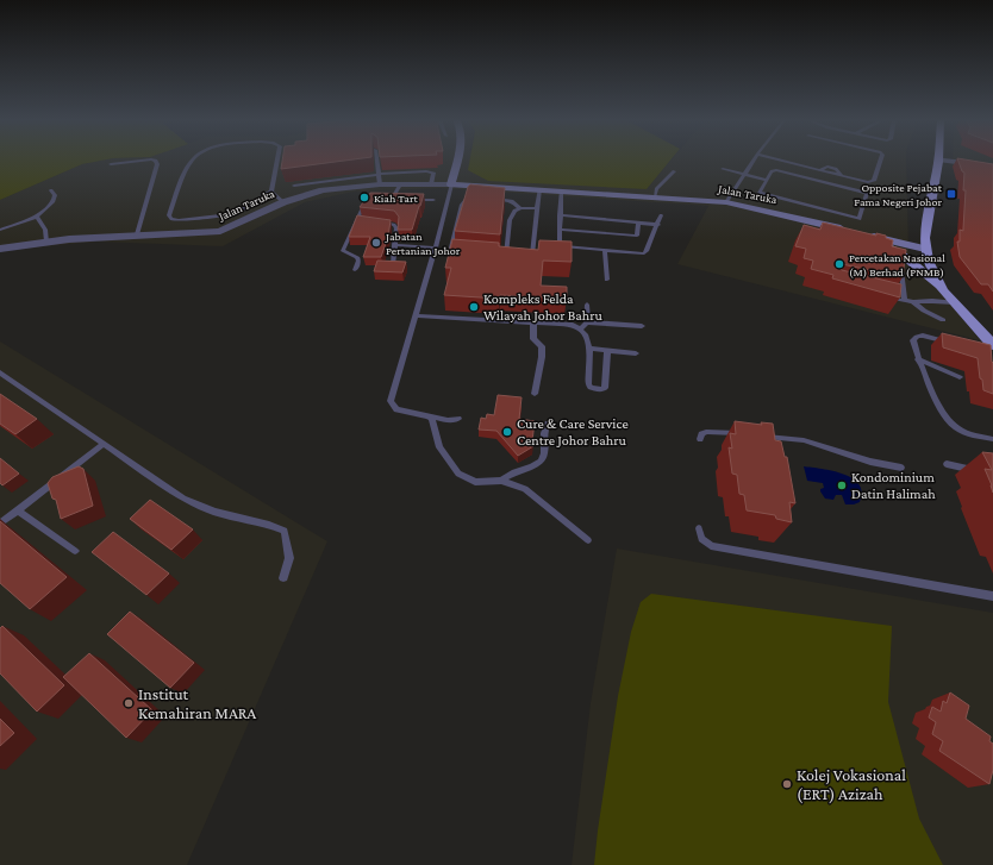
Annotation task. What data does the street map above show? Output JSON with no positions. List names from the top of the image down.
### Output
{
  "streets": {
    "street": ["Jalan Taruka"]
  },
  "places": {
    "transit": ["Opposite Pejabat Fama Negeri Johor"],
    "other": [
      "Kiah Tart",
      "Jabatan Pertanian Johor",
      "Percetakan Nasional (M) Berhad (PNMB)",
      "Kompleks Felda Wilayah Johor Bahru",
      "Cure & Care Service Centre Johor Bahru",
      "Kondominium Datin Halimah",
      "Institut Kemahiran MARA",
      "Kolej Vokasional (ERT) Azizah"
    ]
  }
}
